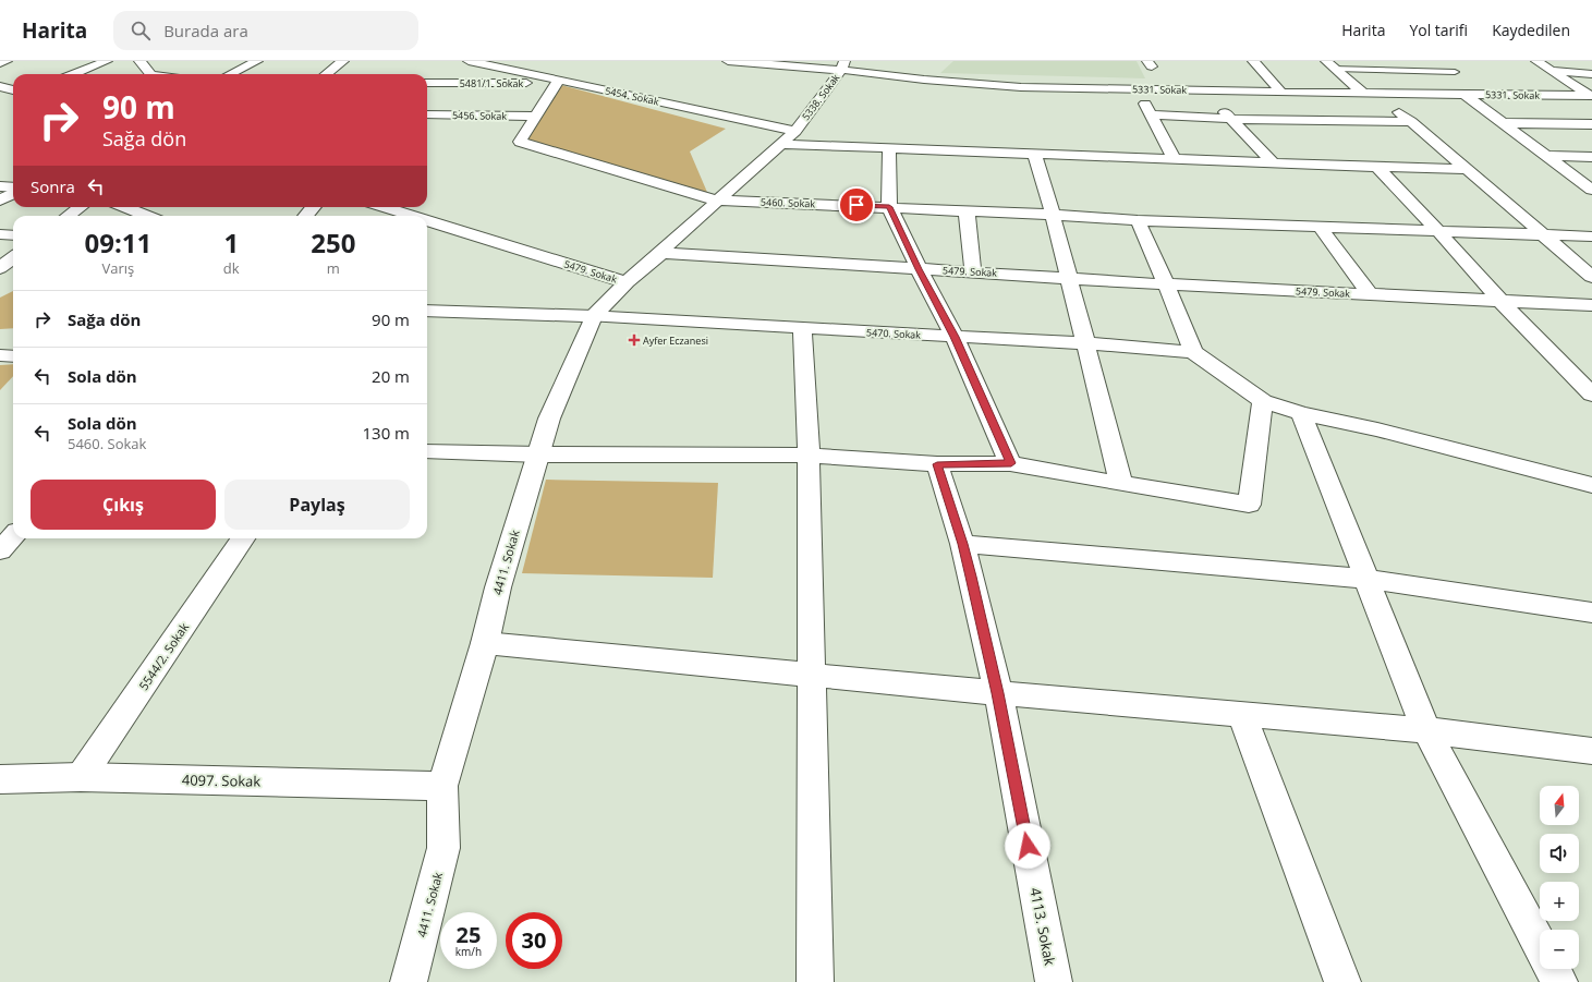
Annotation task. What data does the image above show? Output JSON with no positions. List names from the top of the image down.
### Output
{
  "streets": {
    "street": [
      "5481/1. Sokak",
      "5331. Sokak",
      "5454. Sokak",
      "5338. Sokak",
      "5456. Sokak",
      "5460. Sokak",
      "5479. Sokak",
      "5470. Sokak",
      "4411. Sokak",
      "5544/2. Sokak",
      "4097. Sokak",
      "4113. Sokak"
    ]
  },
  "crossings": [
    ["5481/1. Sokak", "5454. Sokak"],
    ["5481/1. Sokak", "5460. Sokak"],
    ["5331. Sokak", "5338. Sokak"],
    ["5454. Sokak", "5338. Sokak"],
    ["5454. Sokak", "5460. Sokak"],
    ["5338. Sokak", "5460. Sokak"],
    ["5338. Sokak", "5479. Sokak"],
    ["5456. Sokak", "5460. Sokak"],
    ["5470. Sokak", "4411. Sokak"],
    ["4411. Sokak", "4097. Sokak"],
    ["5544/2. Sokak", "4097. Sokak"]
  ],
  "places": {
    "health": ["Ayfer Eczanesi"]
  },
  "north": "top",
  "page": {
    "header": "Harita",
    "search": "Burada ara",
    "nav": ["Harita", "Yol tarifi", "Kaydedilen"],
    "turn": ["90 m", "Sağa dön"],
    "then": "Sonra",
    "eta": [
      "09:11",
      "Varış",
      "1",
      "dk",
      "250",
      "m"
    ],
    "list": [
      {
        "name": "Sağa dön",
        "value": "90 m"
      },
      {
        "name": "Sola dön",
        "value": "20 m"
      },
      {
        "name": "Sola dön",
        "note": "5460. Sokak",
        "value": "130 m"
      }
    ],
    "buttons": ["Çıkış", "Paylaş"],
    "map_buttons": ["+", "−"],
    "speed": "25 km/h",
    "limit": "30"
  }
}
